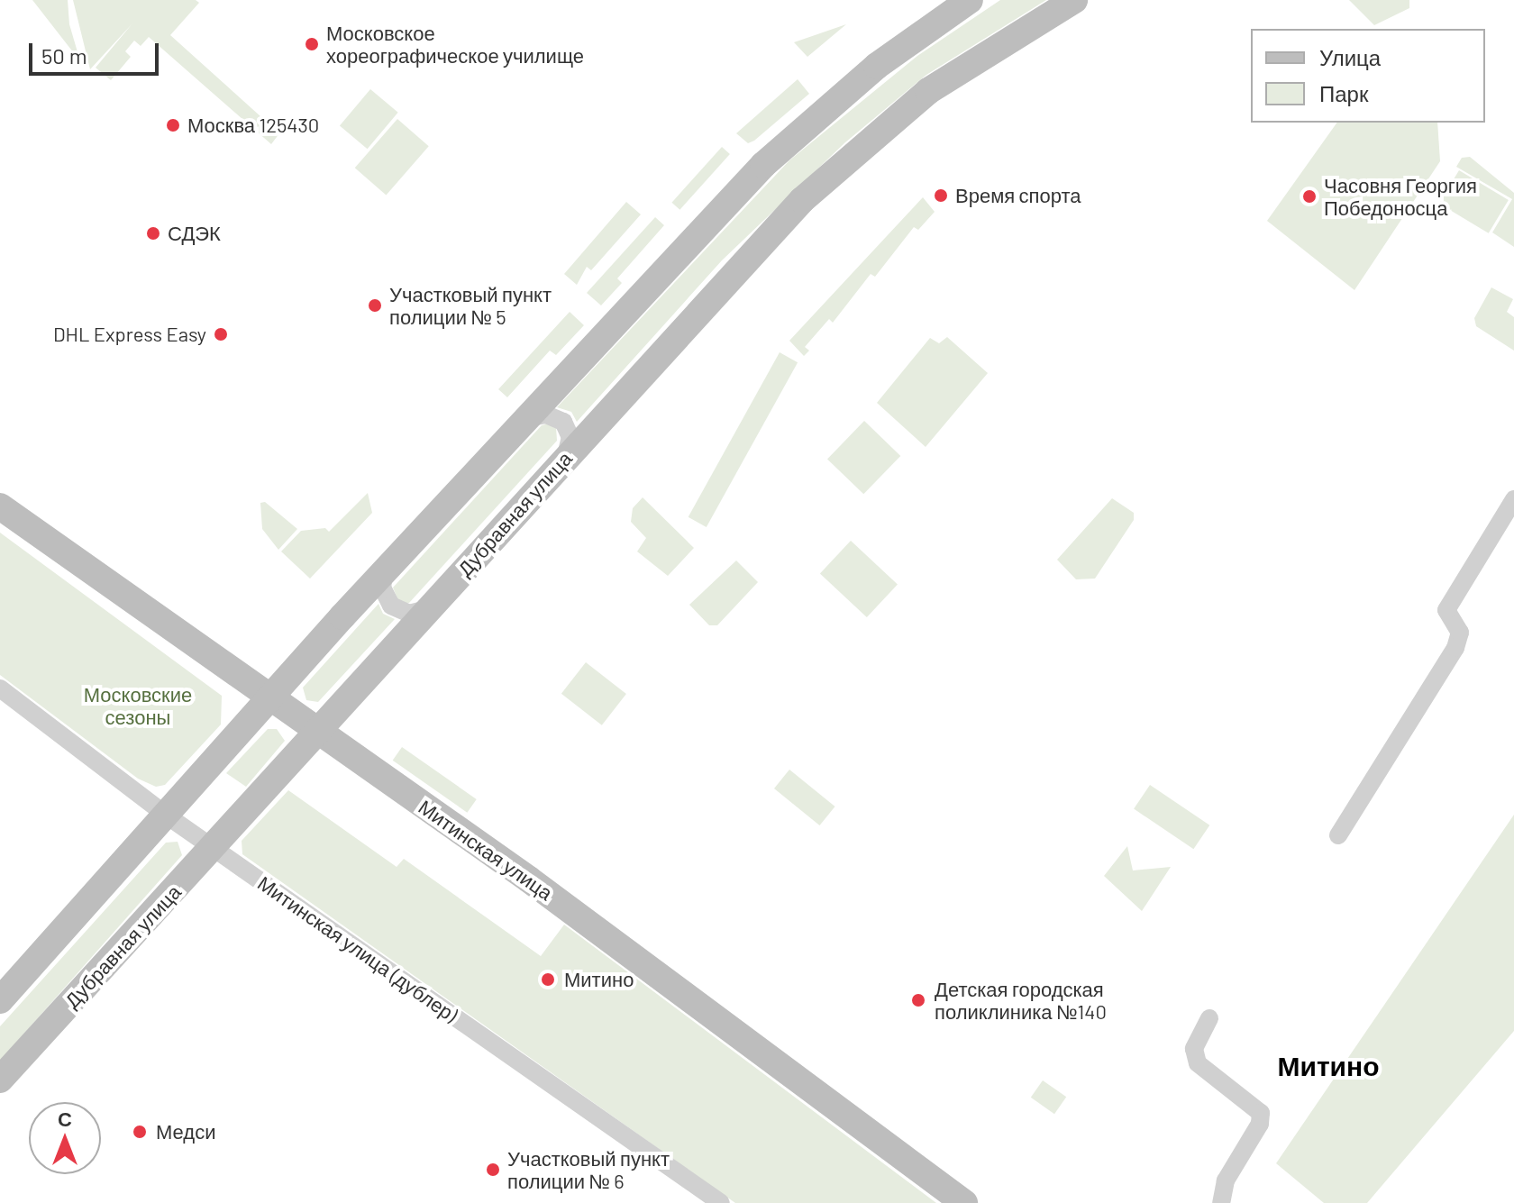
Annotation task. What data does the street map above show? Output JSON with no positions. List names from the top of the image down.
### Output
{
  "streets": {
    "main road": ["Дубравная улица", "Митинская улица"],
    "street": ["Митинская улица (дублер)"]
  },
  "crossings": [
    ["Дубравная улица", "Митинская улица"],
    ["Дубравная улица", "Митинская улица (дублер)"]
  ],
  "districts": ["Митино"],
  "parks": ["Московские сезоны"],
  "places": [
    "Московское хореографическое училище",
    "Москва 125430",
    "Время спорта",
    "Часовня Георгия Победоносца",
    "СДЭК",
    "Участковый пункт полиции № 5",
    "DHL Express Easy",
    "Митино",
    "Детская городская поликлиника №140",
    "Медси",
    "Участковый пункт полиции № 6"
  ],
  "legend": ["Улица", "Парк"],
  "scale_bar": "50 m",
  "north": "top"
}
